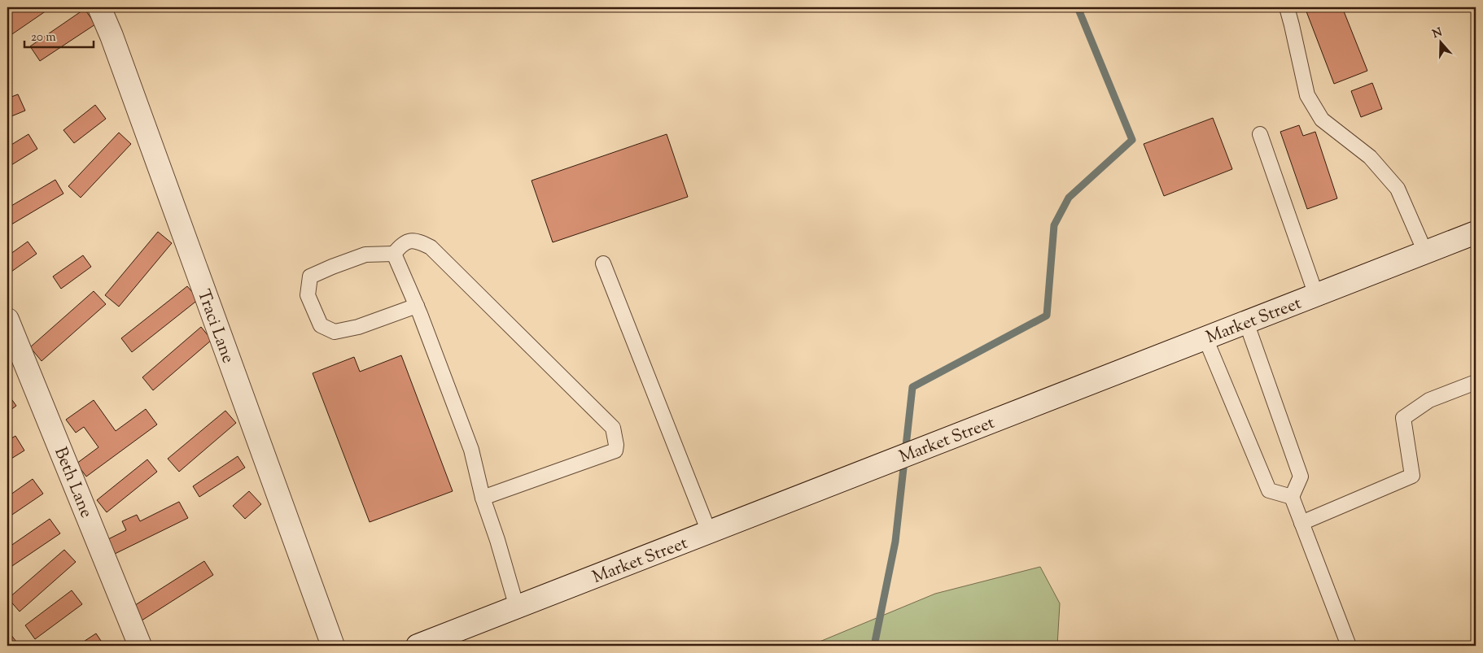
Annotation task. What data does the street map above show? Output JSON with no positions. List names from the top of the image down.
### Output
{
  "streets": {
    "street": ["Market Street", "Traci Lane", "Beth Lane"]
  },
  "scale_bar": "20 m",
  "north": "top"
}
